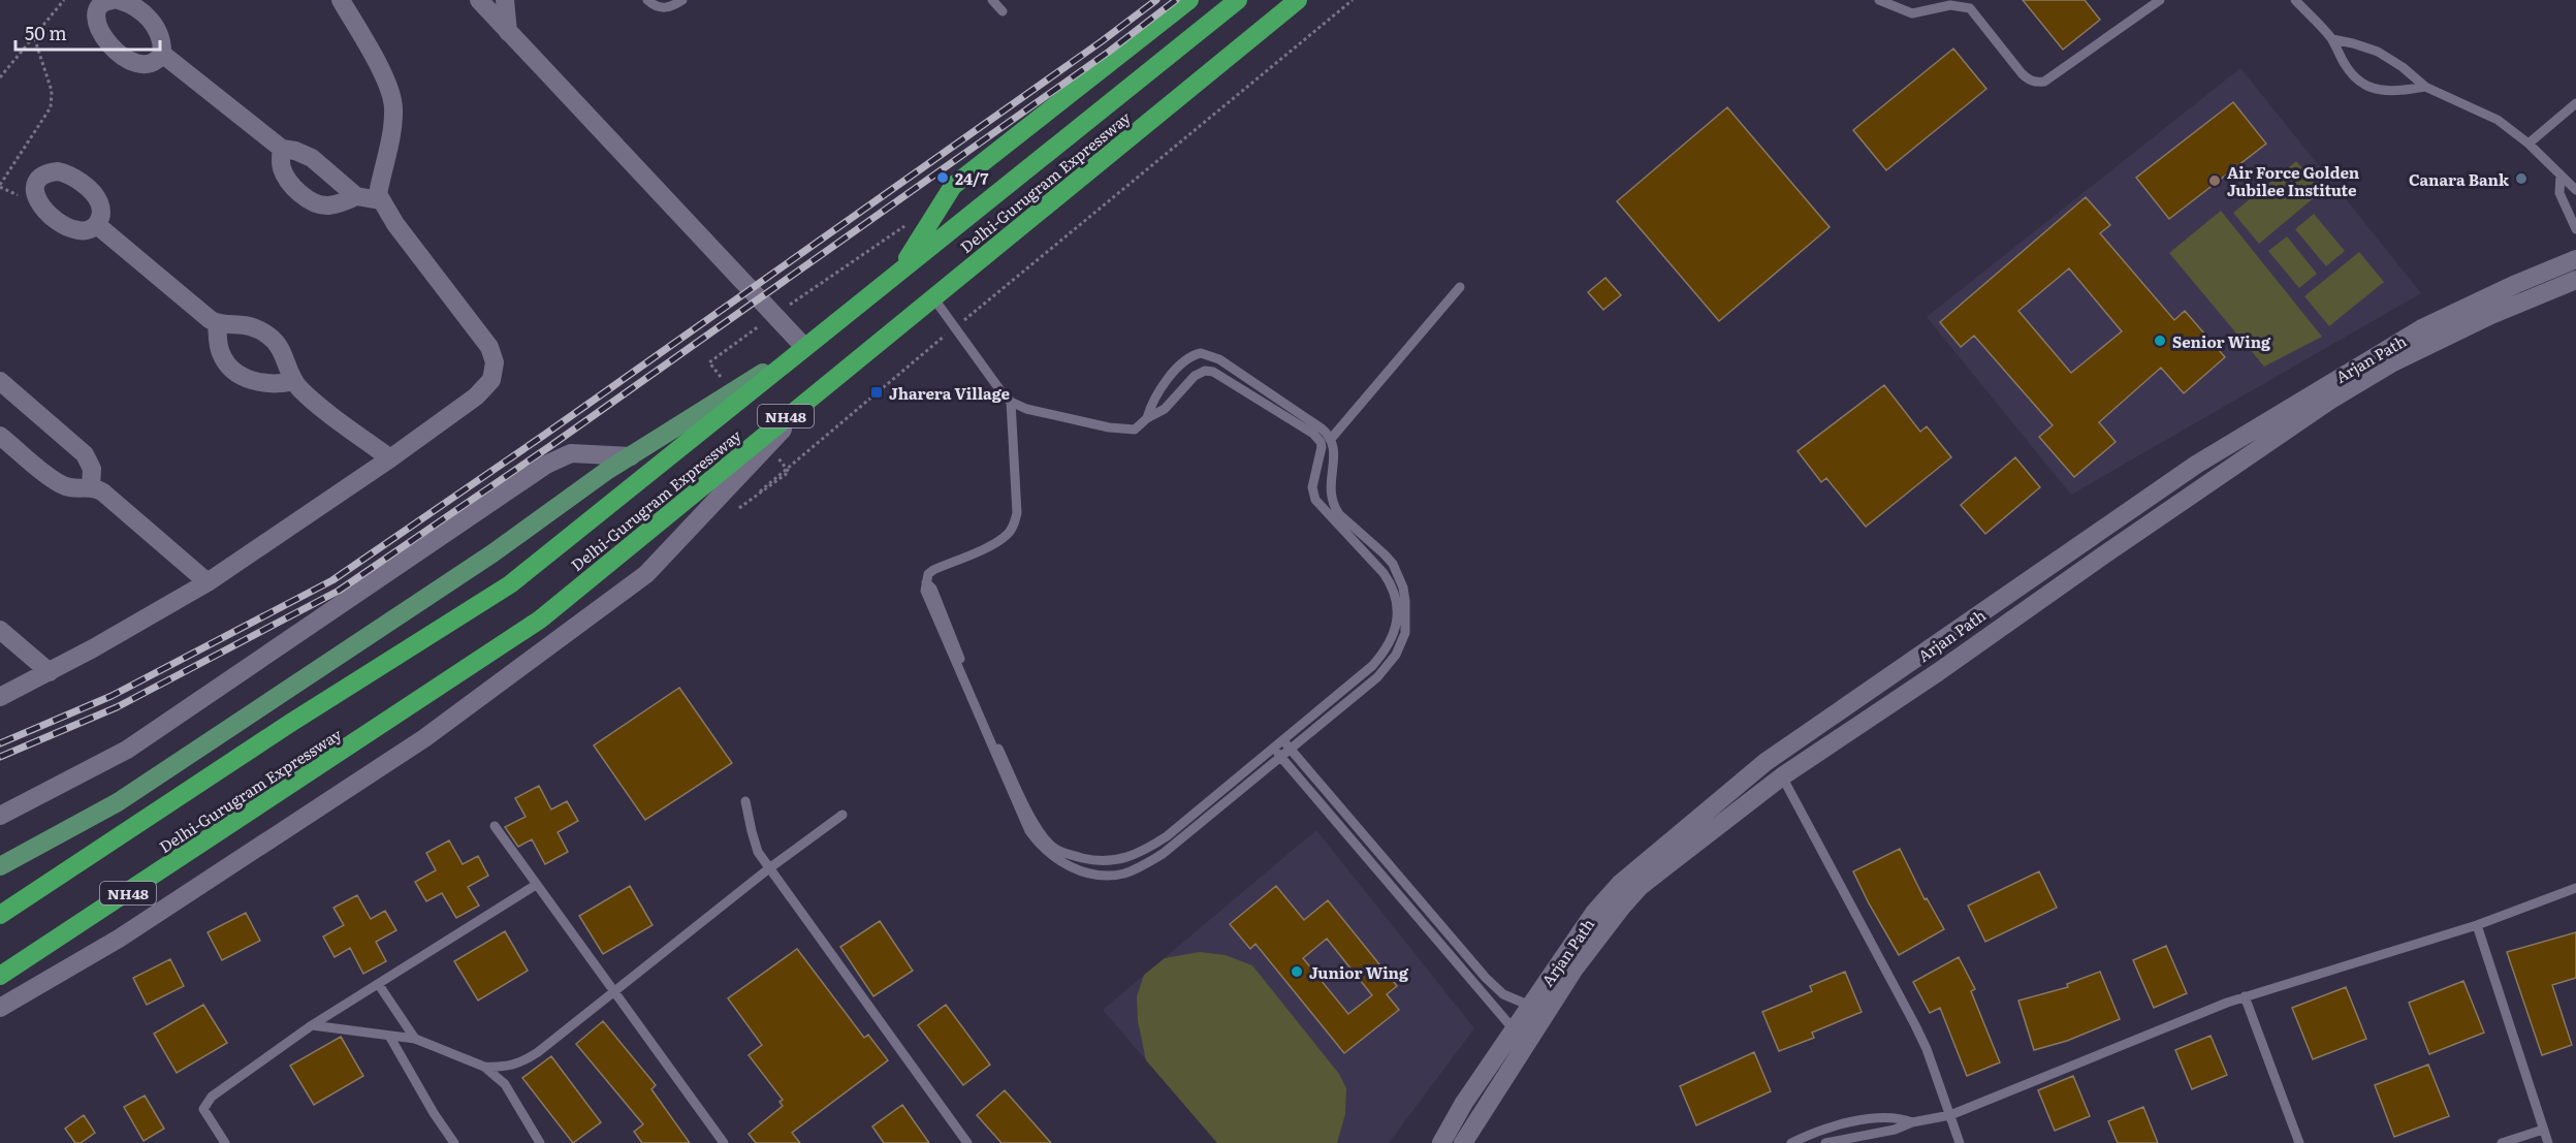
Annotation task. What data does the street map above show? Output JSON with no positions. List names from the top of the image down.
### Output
{
  "streets": {
    "highway": ["Delhi-Gurugram Expressway", "NH48"],
    "main road": ["Arjan Path"]
  },
  "places": {
    "other": [
      "24/7",
      "Canara Bank",
      "Air Force Golden Jubilee Institute",
      "Senior Wing",
      "Junior Wing"
    ],
    "transit": ["Jharera Village"]
  },
  "scale_bar": "50 m"
}
